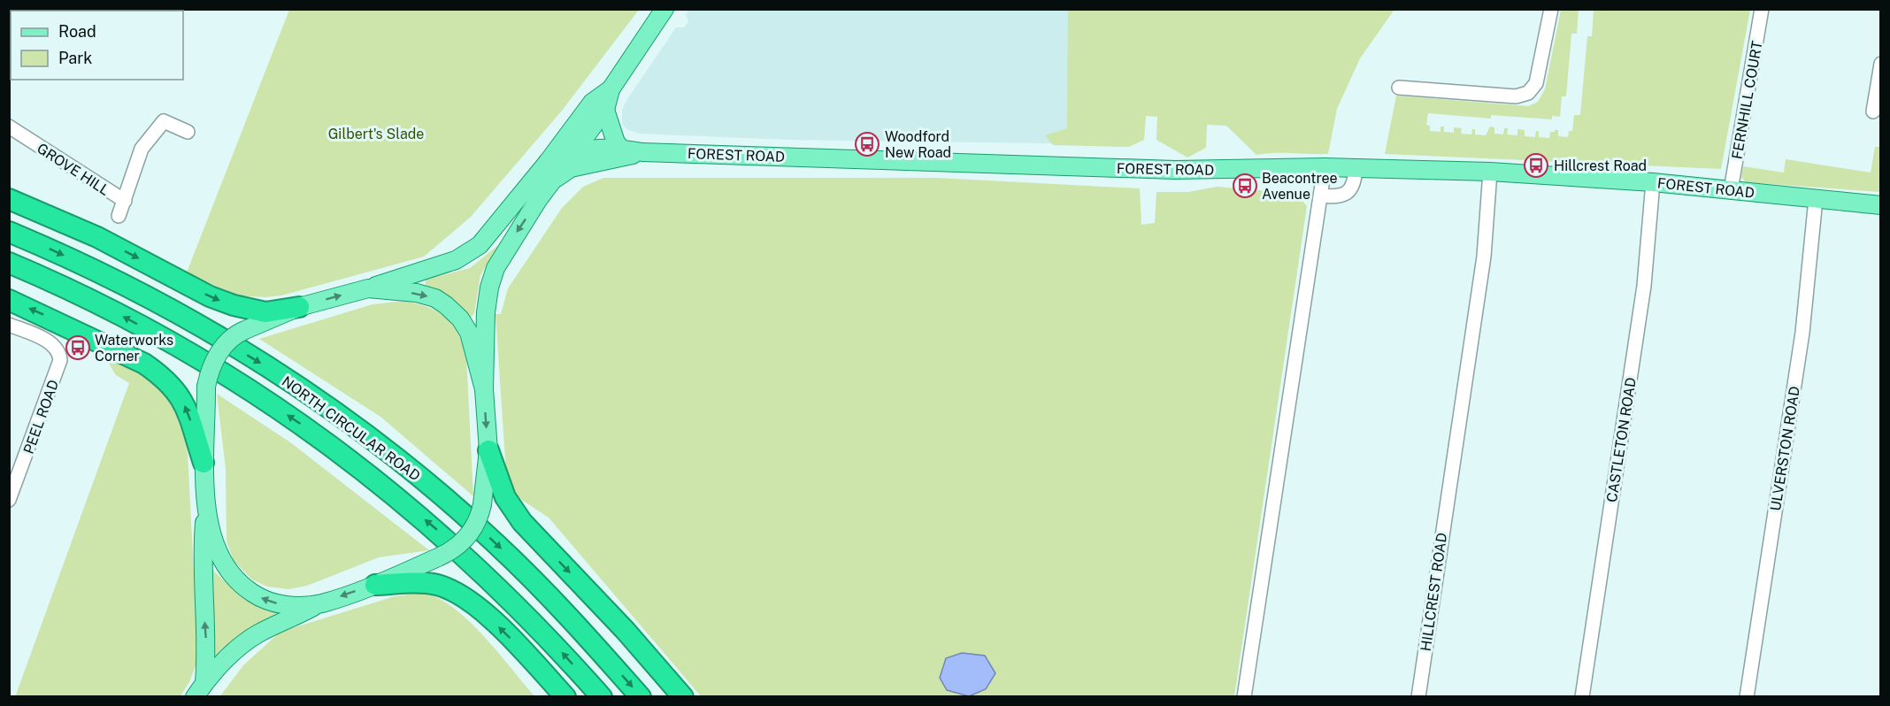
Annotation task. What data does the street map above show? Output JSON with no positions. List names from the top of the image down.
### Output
{
  "streets": {
    "highway": ["NORTH CIRCULAR ROAD"],
    "main road": ["FOREST ROAD"],
    "street": [
      "FERNHILL COURT",
      "GROVE HILL",
      "PEEL ROAD",
      "CASTLETON ROAD",
      "ULVERSTON ROAD",
      "HILLCREST ROAD"
    ]
  },
  "crossings": [
    ["FERNHILL COURT", "FOREST ROAD"],
    ["FOREST ROAD", "CASTLETON ROAD"],
    ["FOREST ROAD", "ULVERSTON ROAD"],
    ["FOREST ROAD", "HILLCREST ROAD"]
  ],
  "parks": ["Gilbert's Slade"],
  "places": {
    "bus stop": [
      "Woodford New Road",
      "Hillcrest Road",
      "Beacontree Avenue",
      "Waterworks Corner"
    ]
  },
  "legend": ["Road", "Park"]
}
